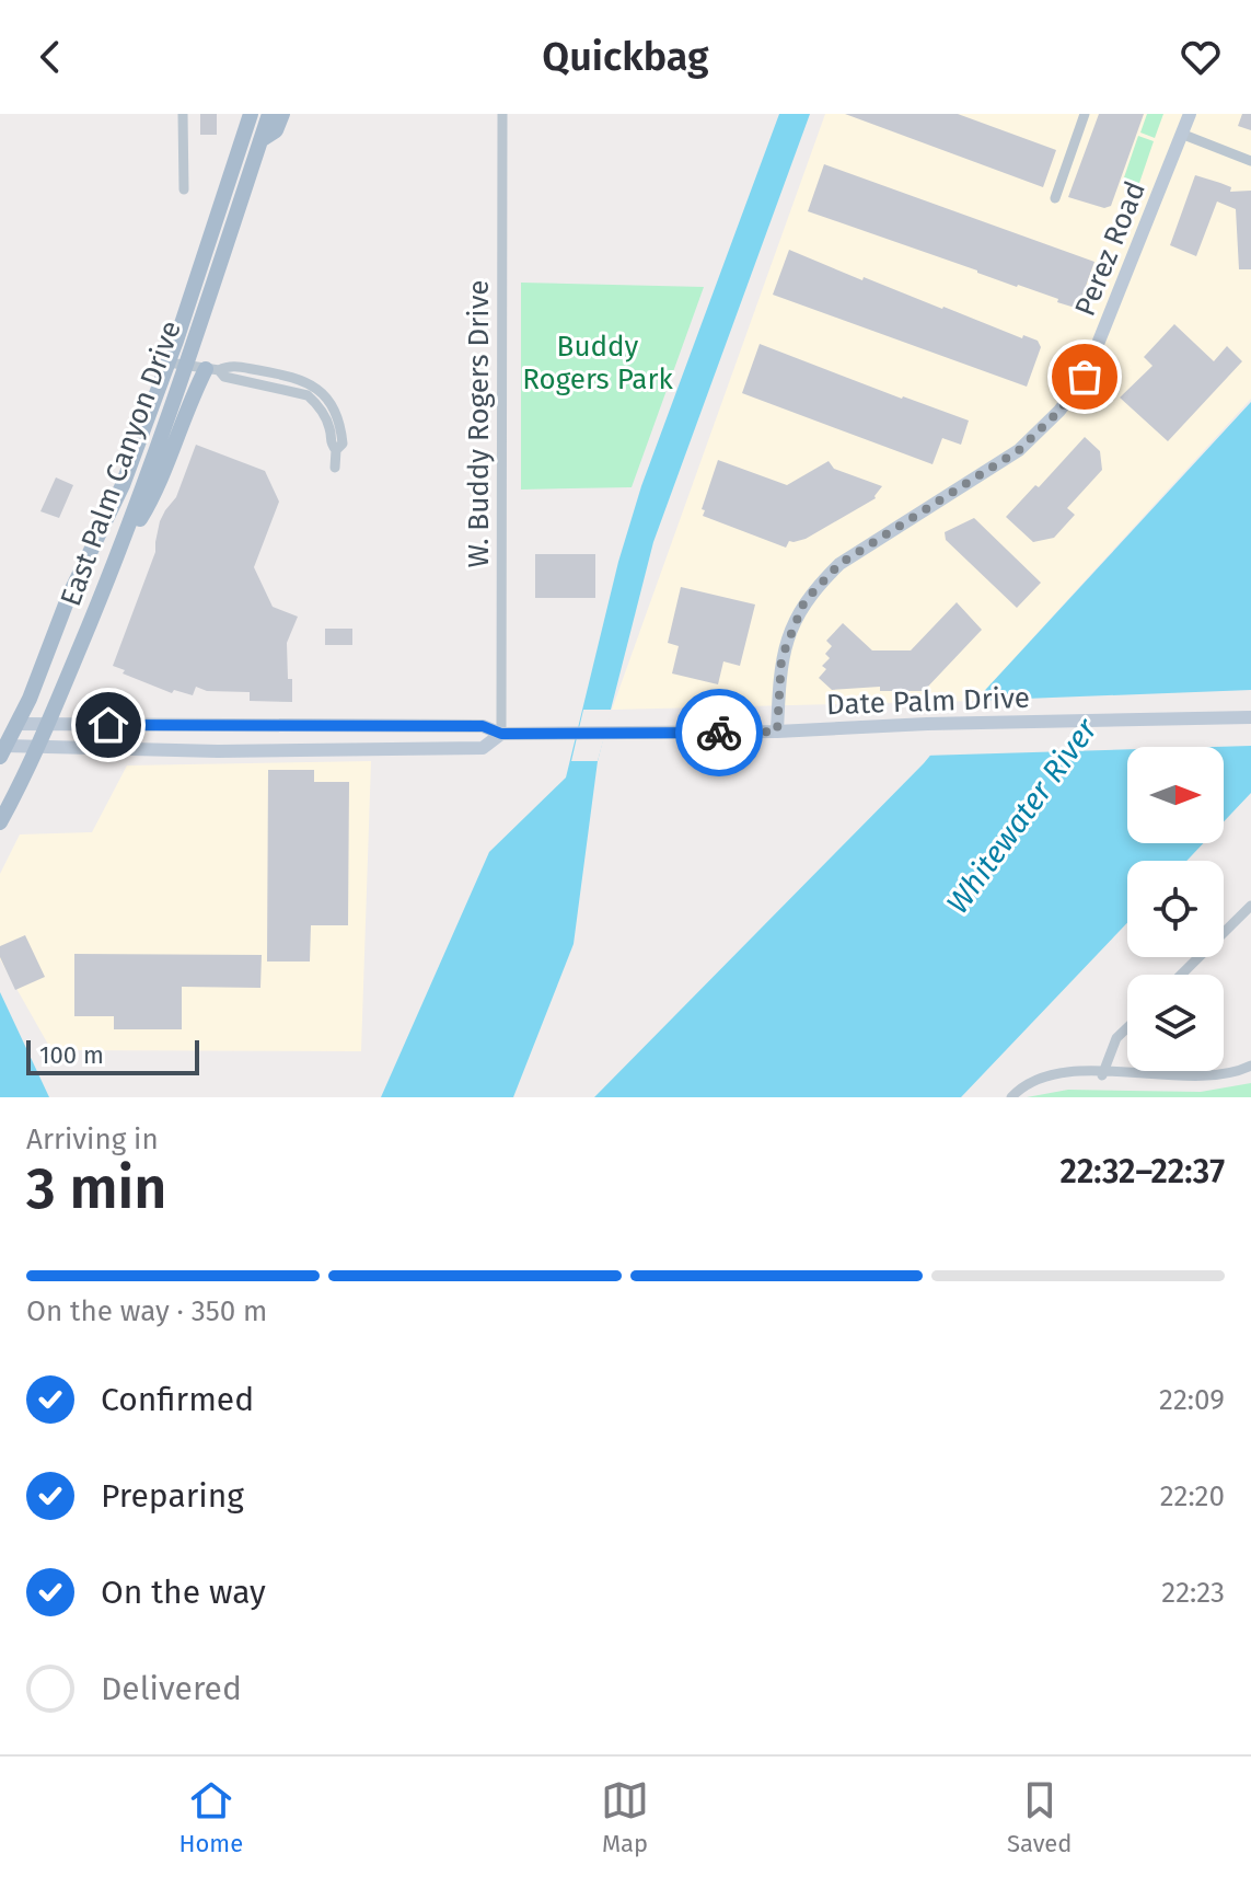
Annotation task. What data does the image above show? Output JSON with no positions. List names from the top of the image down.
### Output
{
  "streets": {
    "main road": ["Perez Road", "East Palm Canyon Drive", "Date Palm Drive"],
    "street": ["W. Buddy Rogers Drive"]
  },
  "crossings": [
    ["Perez Road", "Date Palm Drive"],
    ["W. Buddy Rogers Drive", "Date Palm Drive"],
    ["East Palm Canyon Drive", "Date Palm Drive"]
  ],
  "water": ["Whitewater River"],
  "parks": ["Buddy Rogers Park"],
  "scale_bar": "100 m",
  "north": "right",
  "page": {
    "header": "Quickbag",
    "scale": "100 m",
    "heading": ["3 min", "Arriving in", "22:32–22:37"],
    "bar": "On the way · 350 m",
    "list": [
      ["Confirmed", "22:09"],
      ["Preparing", "22:20"],
      ["On the way", "22:23"],
      "Delivered"
    ],
    "tabs": ["Home", "Map", "Saved"]
  }
}
